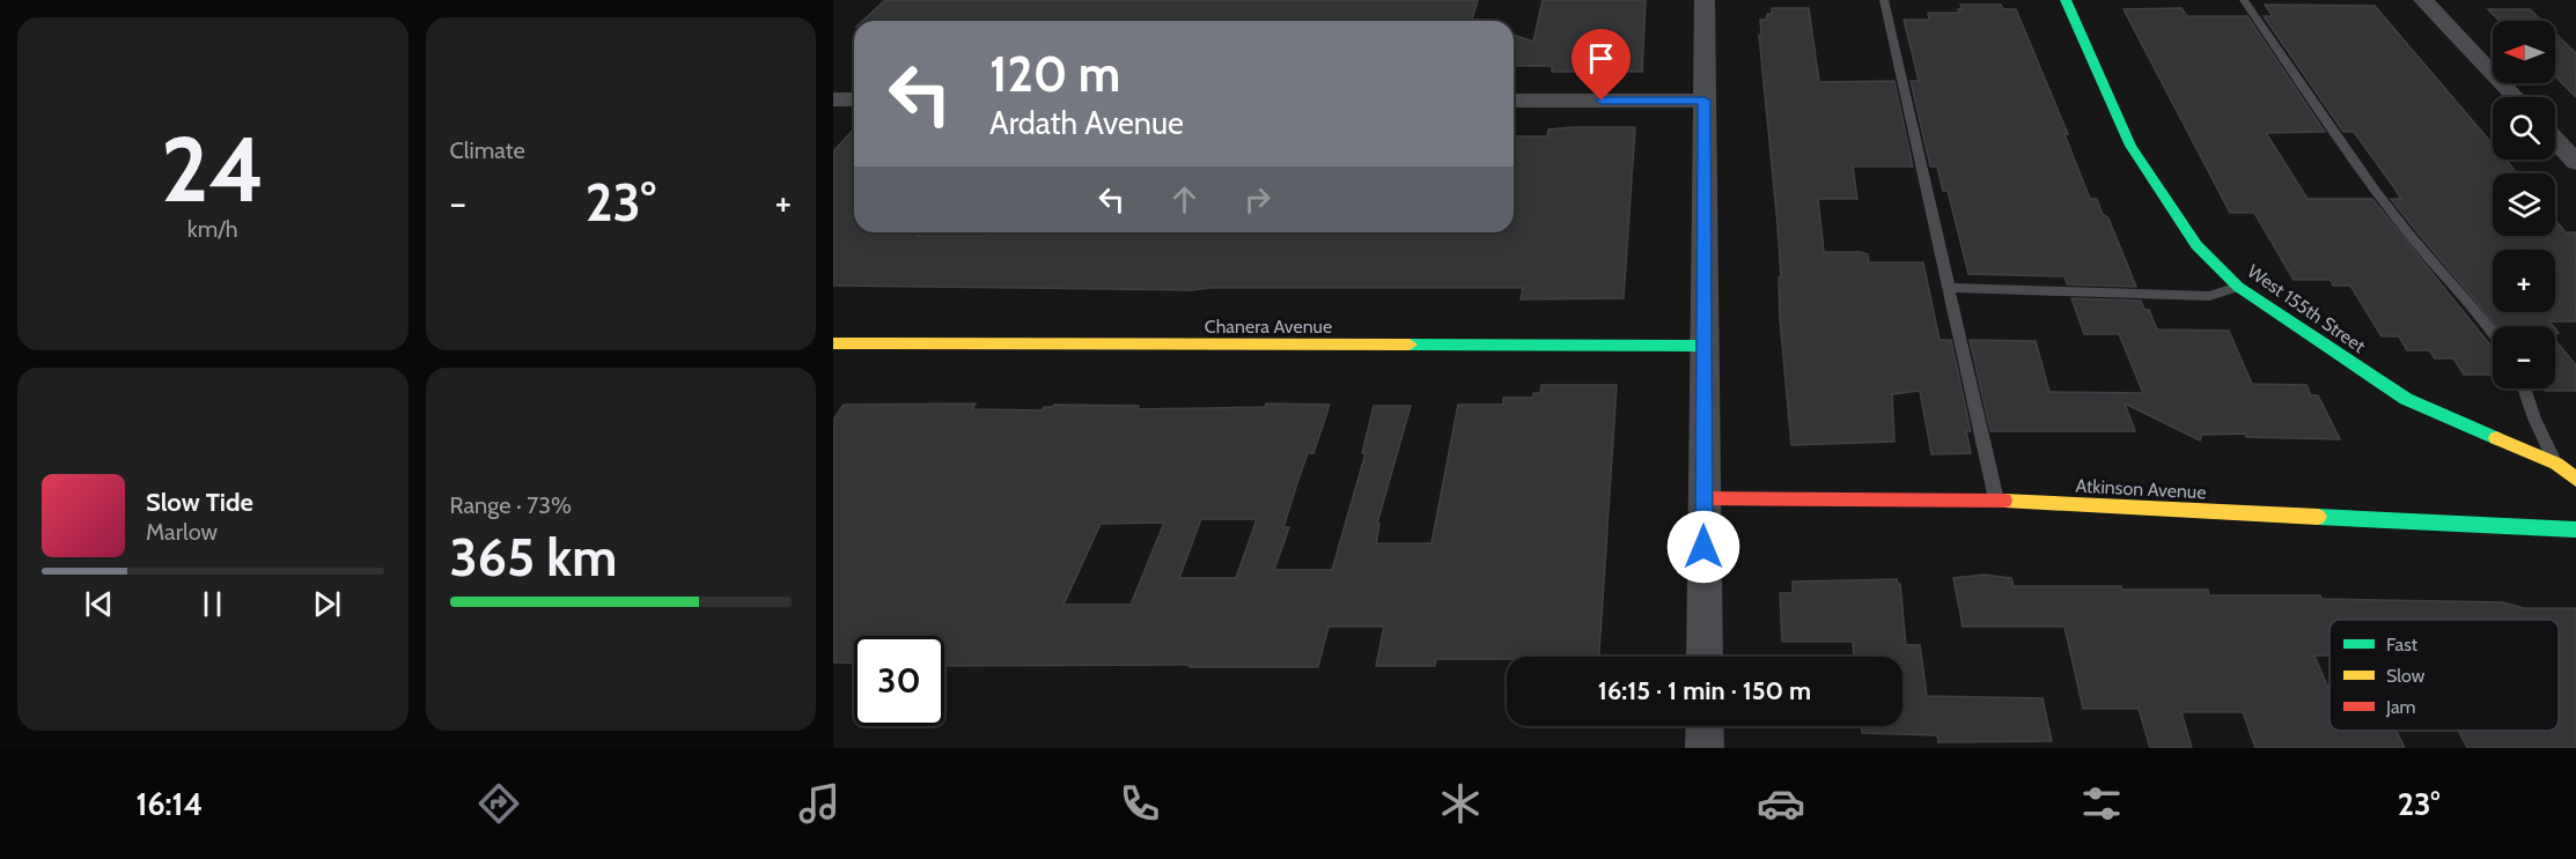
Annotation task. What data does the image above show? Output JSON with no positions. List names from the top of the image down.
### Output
{
  "streets": {
    "street": ["West 155th Street", "Chanera Avenue", "Atkinson Avenue"]
  },
  "legend": ["Fast", "Slow", "Jam"],
  "north": "left",
  "page": {
    "tile": [
      ["24", "km/h"],
      "Climate",
      ["Range · 73%", "365 km"]
    ],
    "map_buttons": ["+", "−"],
    "turn": ["120 m", "Ardath Avenue"],
    "heat": ["−", "23°", "+"],
    "song": ["Slow Tide", "Marlow"],
    "limit": "30",
    "trip": "16:15 · 1 min · 150 m",
    "tabs": ["16:14", "23°"]
  }
}
